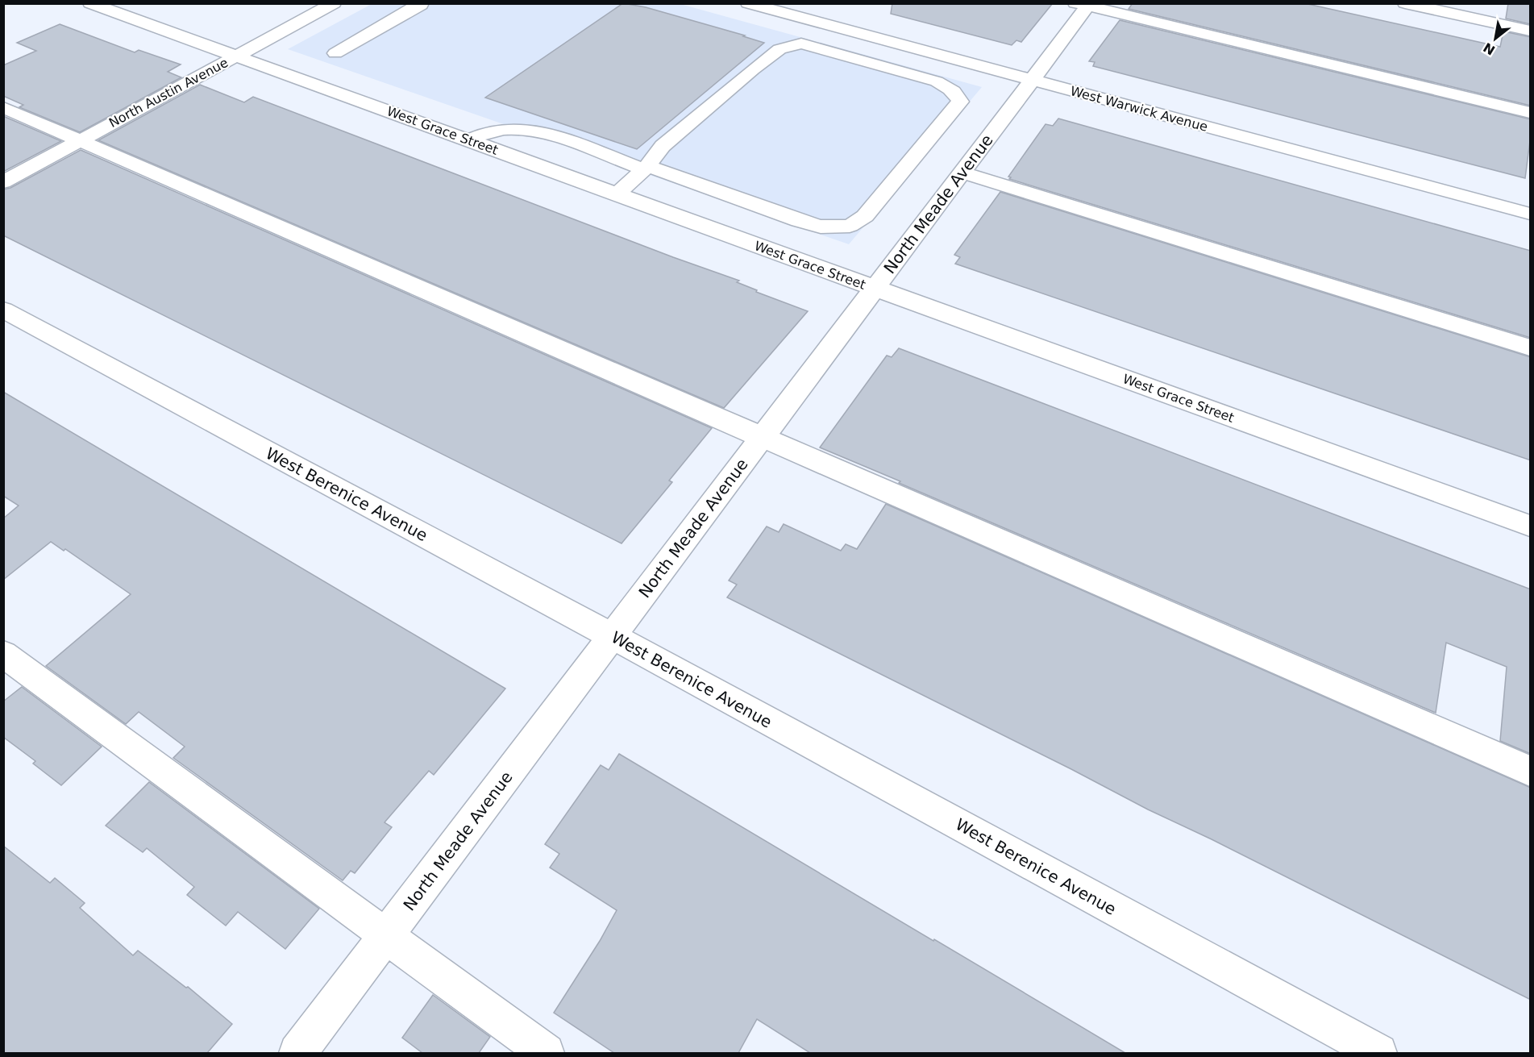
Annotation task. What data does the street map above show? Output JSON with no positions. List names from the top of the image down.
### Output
{
  "streets": {
    "street": [
      "North Austin Avenue",
      "West Warwick Avenue",
      "West Grace Street",
      "North Meade Avenue",
      "West Berenice Avenue"
    ]
  },
  "crossings": [
    ["North Austin Avenue", "West Grace Street"],
    ["West Warwick Avenue", "North Meade Avenue"],
    ["West Grace Street", "North Meade Avenue"],
    ["North Meade Avenue", "West Berenice Avenue"]
  ],
  "north": "bottom left"
}
